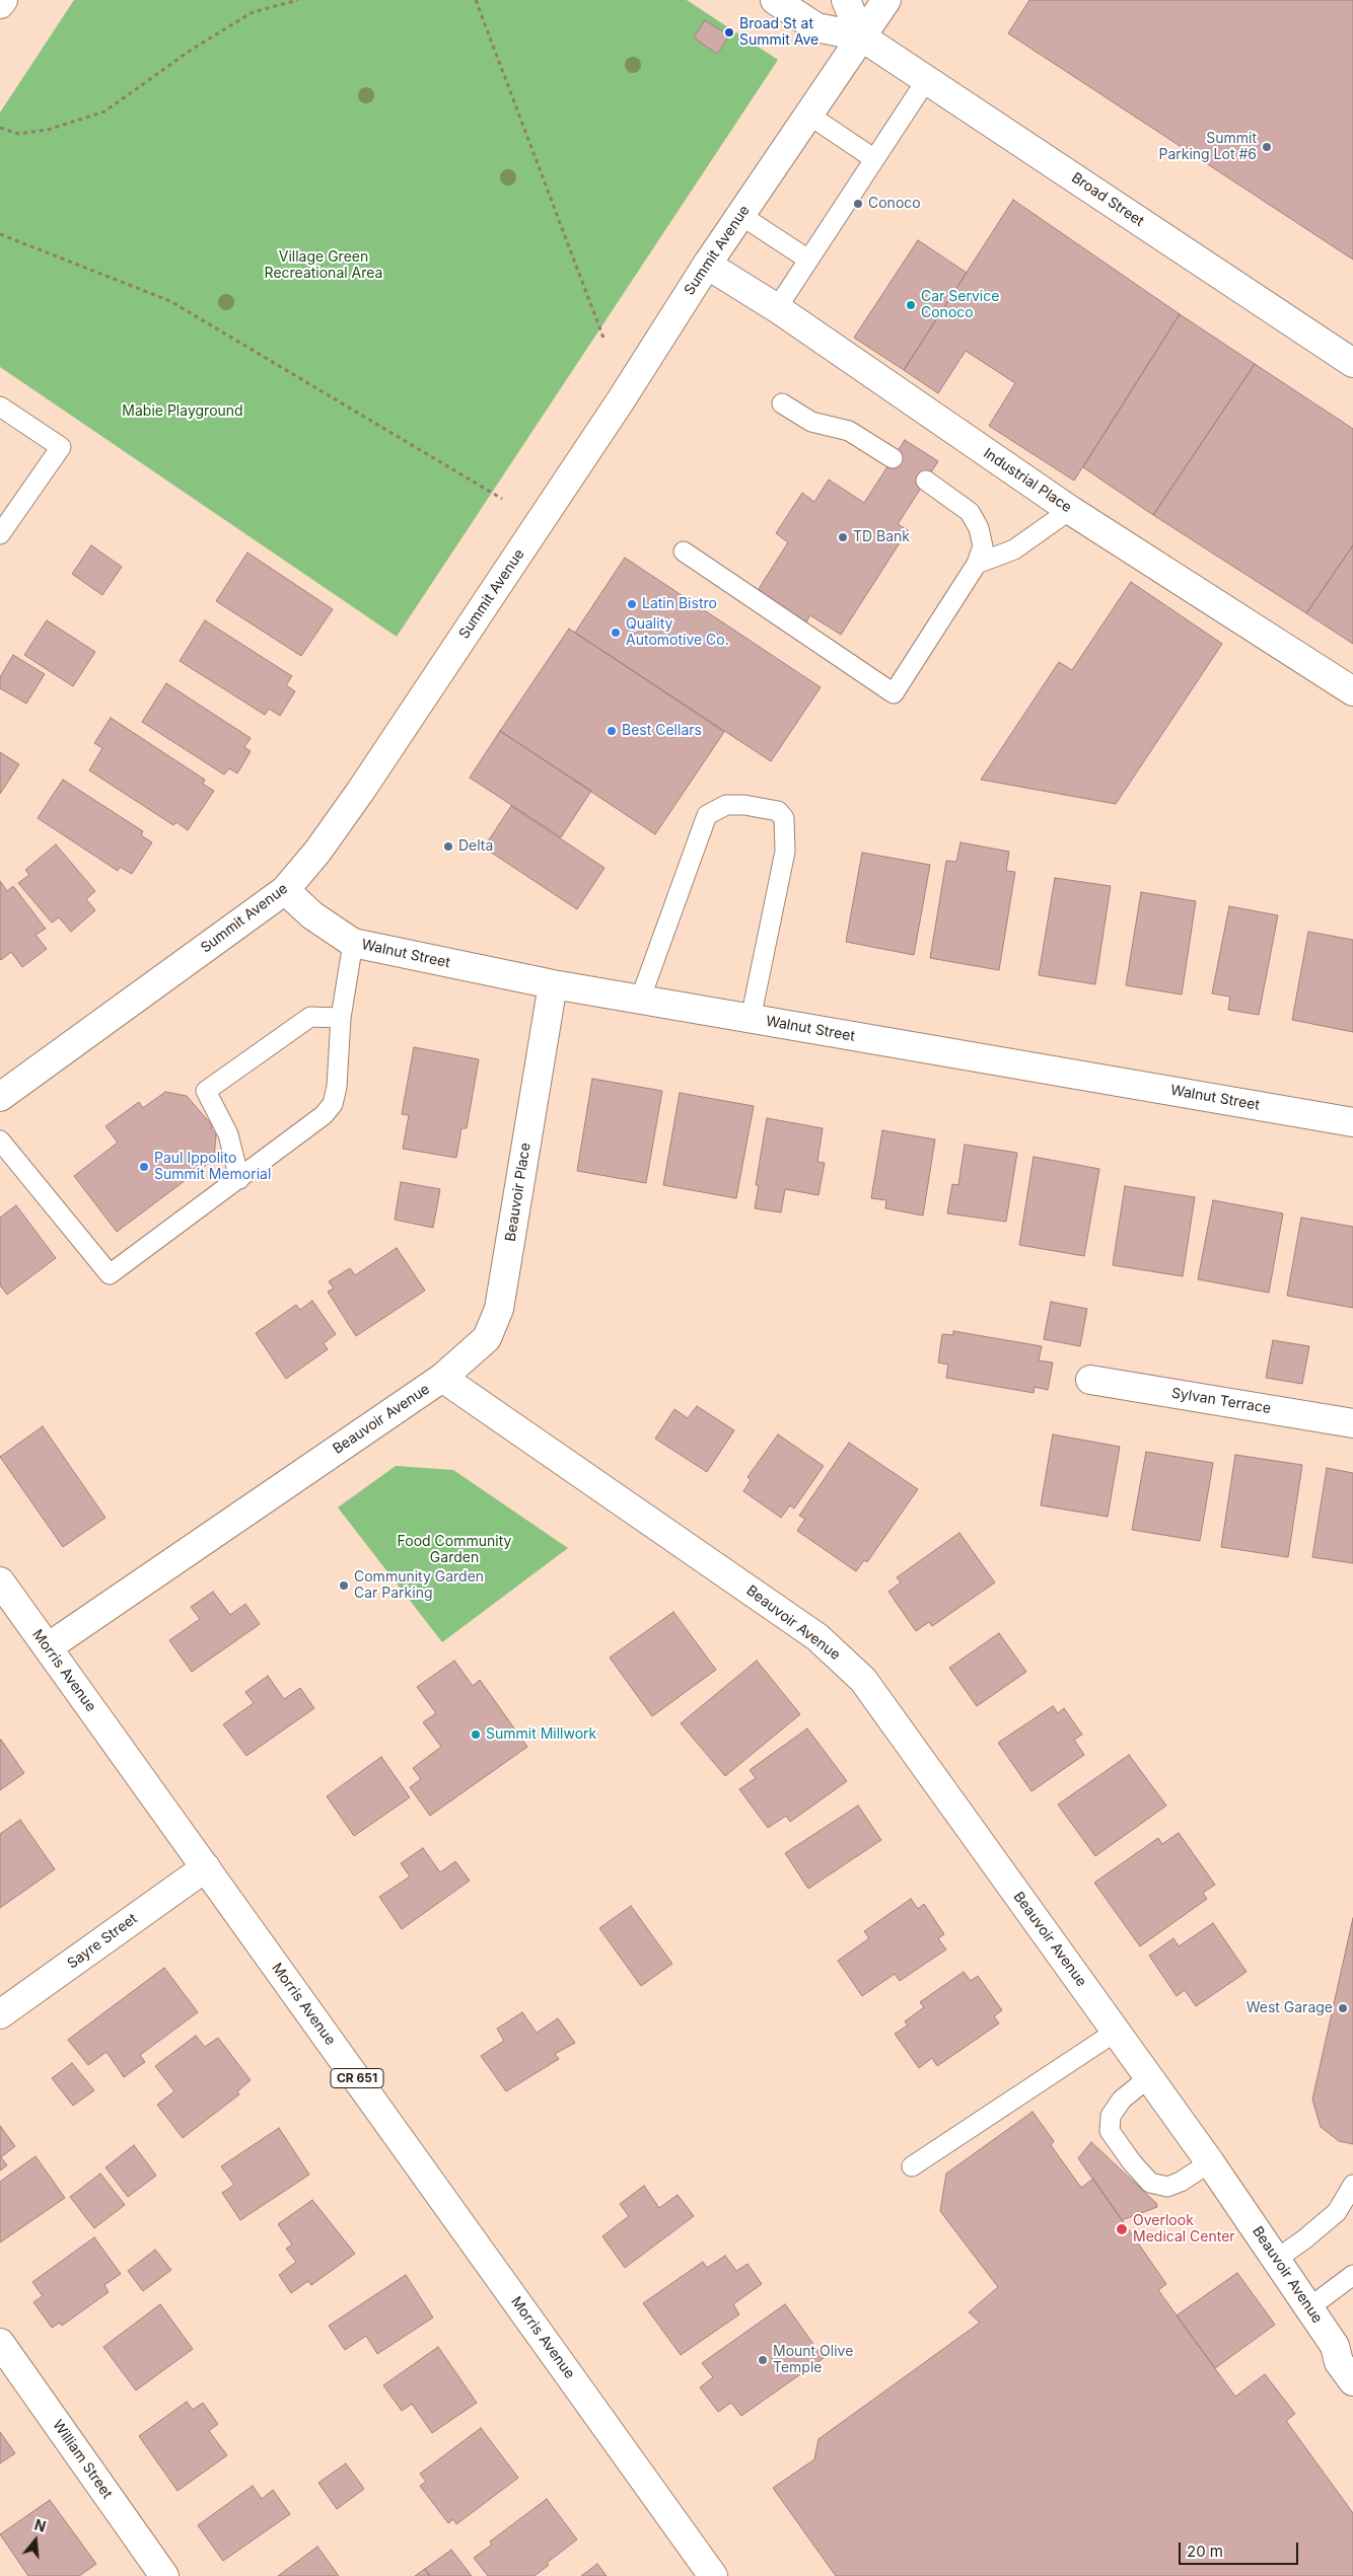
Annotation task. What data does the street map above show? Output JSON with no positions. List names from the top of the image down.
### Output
{
  "streets": {
    "street": [
      "Broad Street",
      "Summit Avenue",
      "Industrial Place",
      "Walnut Street",
      "Beauvoir Place",
      "Sylvan Terrace",
      "Beauvoir Avenue",
      "Morris Avenue",
      "Sayre Street",
      "CR 651",
      "William Street"
    ]
  },
  "crossings": [
    ["Broad Street", "Summit Avenue"],
    ["Summit Avenue", "Industrial Place"],
    ["Summit Avenue", "Walnut Street"],
    ["Walnut Street", "Beauvoir Place"],
    ["Beauvoir Place", "Beauvoir Avenue"],
    ["Beauvoir Avenue", "Morris Avenue"],
    ["Morris Avenue", "Sayre Street"]
  ],
  "parks": ["Village Green Recreational Area", "Mabie Playground", "Food Community Garden"],
  "places": [
    "Broad St at Summit Ave",
    "Summit Parking Lot #6",
    "Conoco",
    "Car Service Conoco",
    "TD Bank",
    "Latin Bistro",
    "Quality Automotive Co.",
    "Best Cellars",
    "Delta",
    "Paul Ippolito Summit Memorial",
    "Community Garden Car Parking",
    "Summit Millwork",
    "West Garage",
    "Overlook Medical Center",
    "Mount Olive Temple"
  ],
  "scale_bar": "20 m",
  "north": "top"
}
